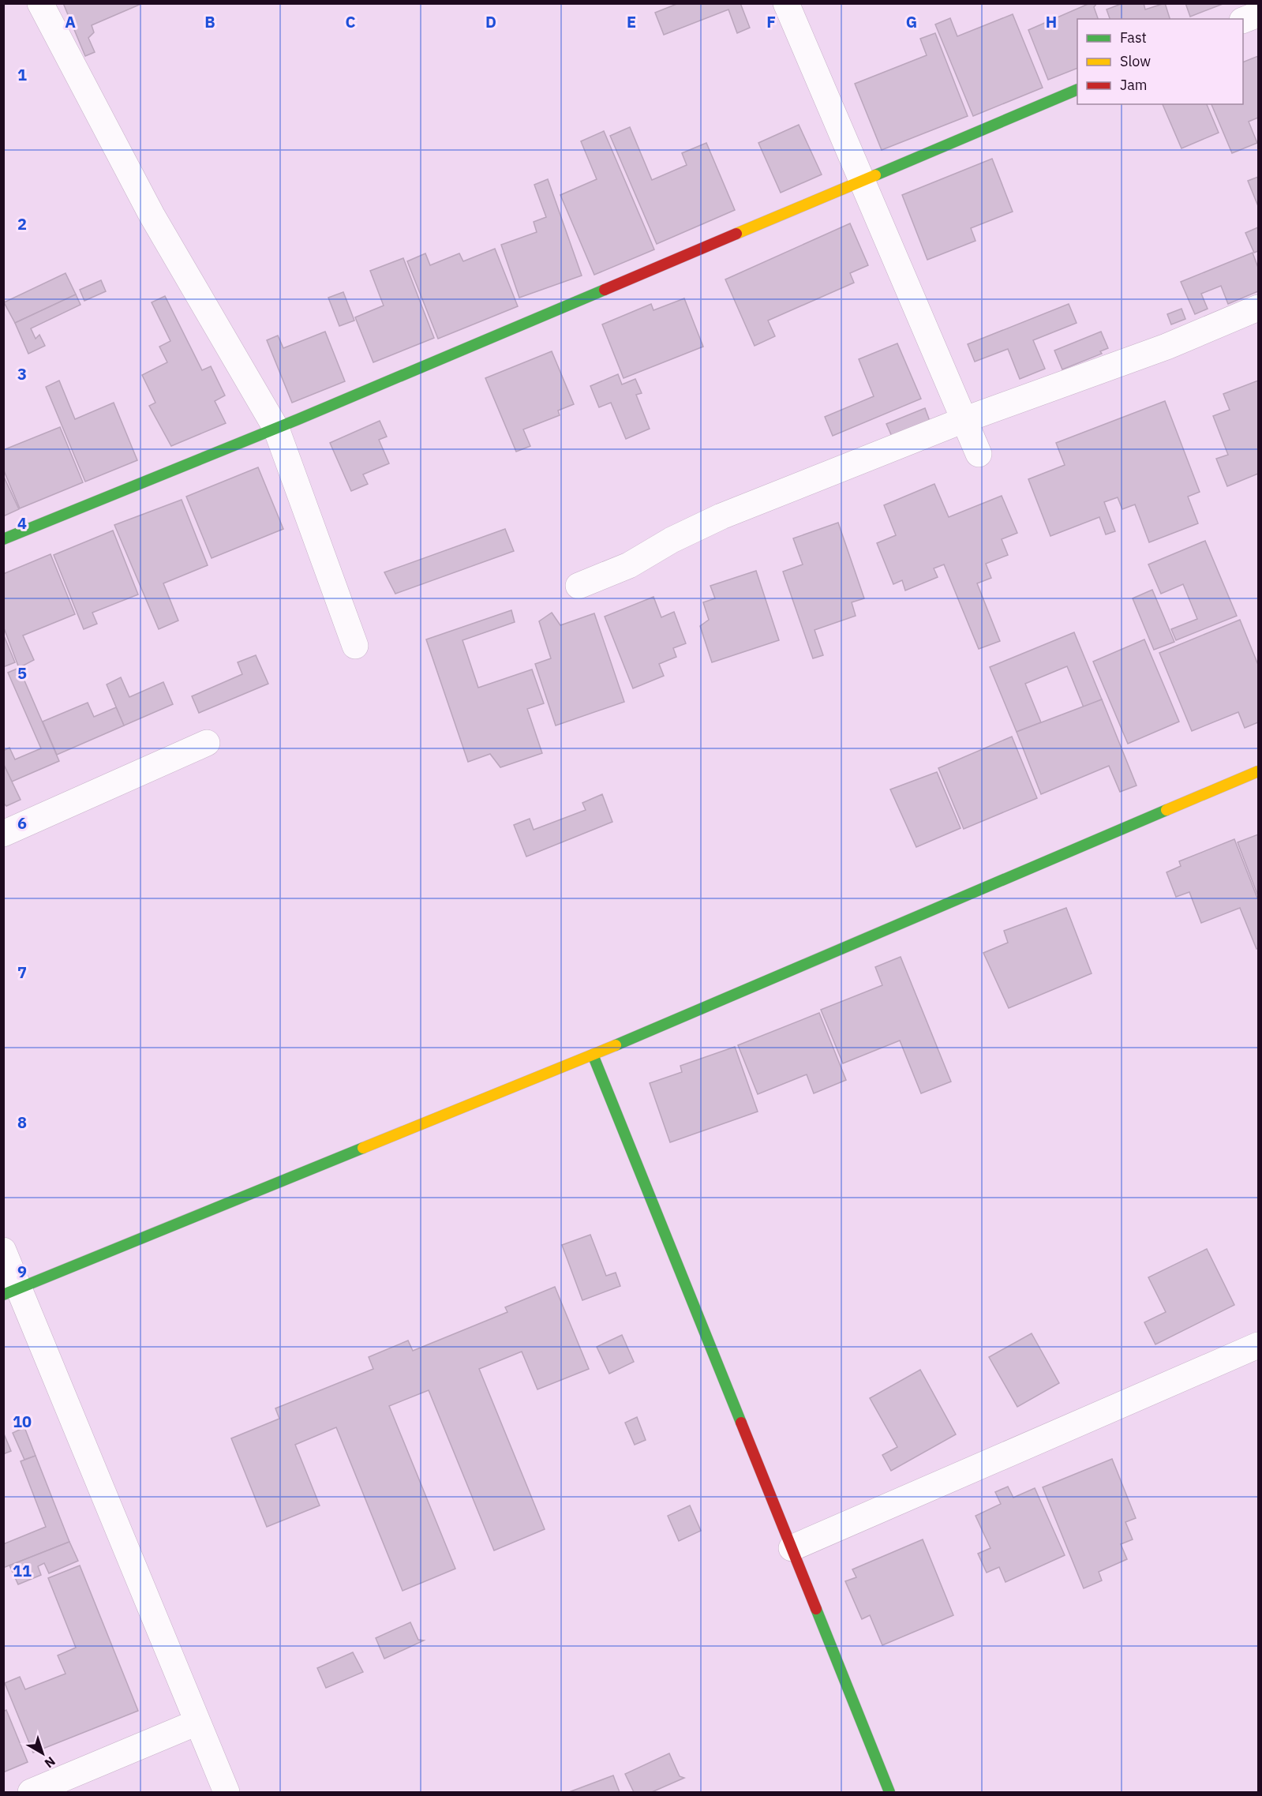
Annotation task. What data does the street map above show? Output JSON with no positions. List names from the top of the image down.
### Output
{
  "legend": ["Fast", "Slow", "Jam"],
  "north": "bottom right",
  "grid": {
    "columns": [
      "A",
      "B",
      "C",
      "D",
      "E",
      "F",
      "G",
      "H"
    ],
    "rows": [
      "1",
      "2",
      "3",
      "4",
      "5",
      "6",
      "7",
      "8",
      "9",
      "10",
      "11"
    ]
  }
}
